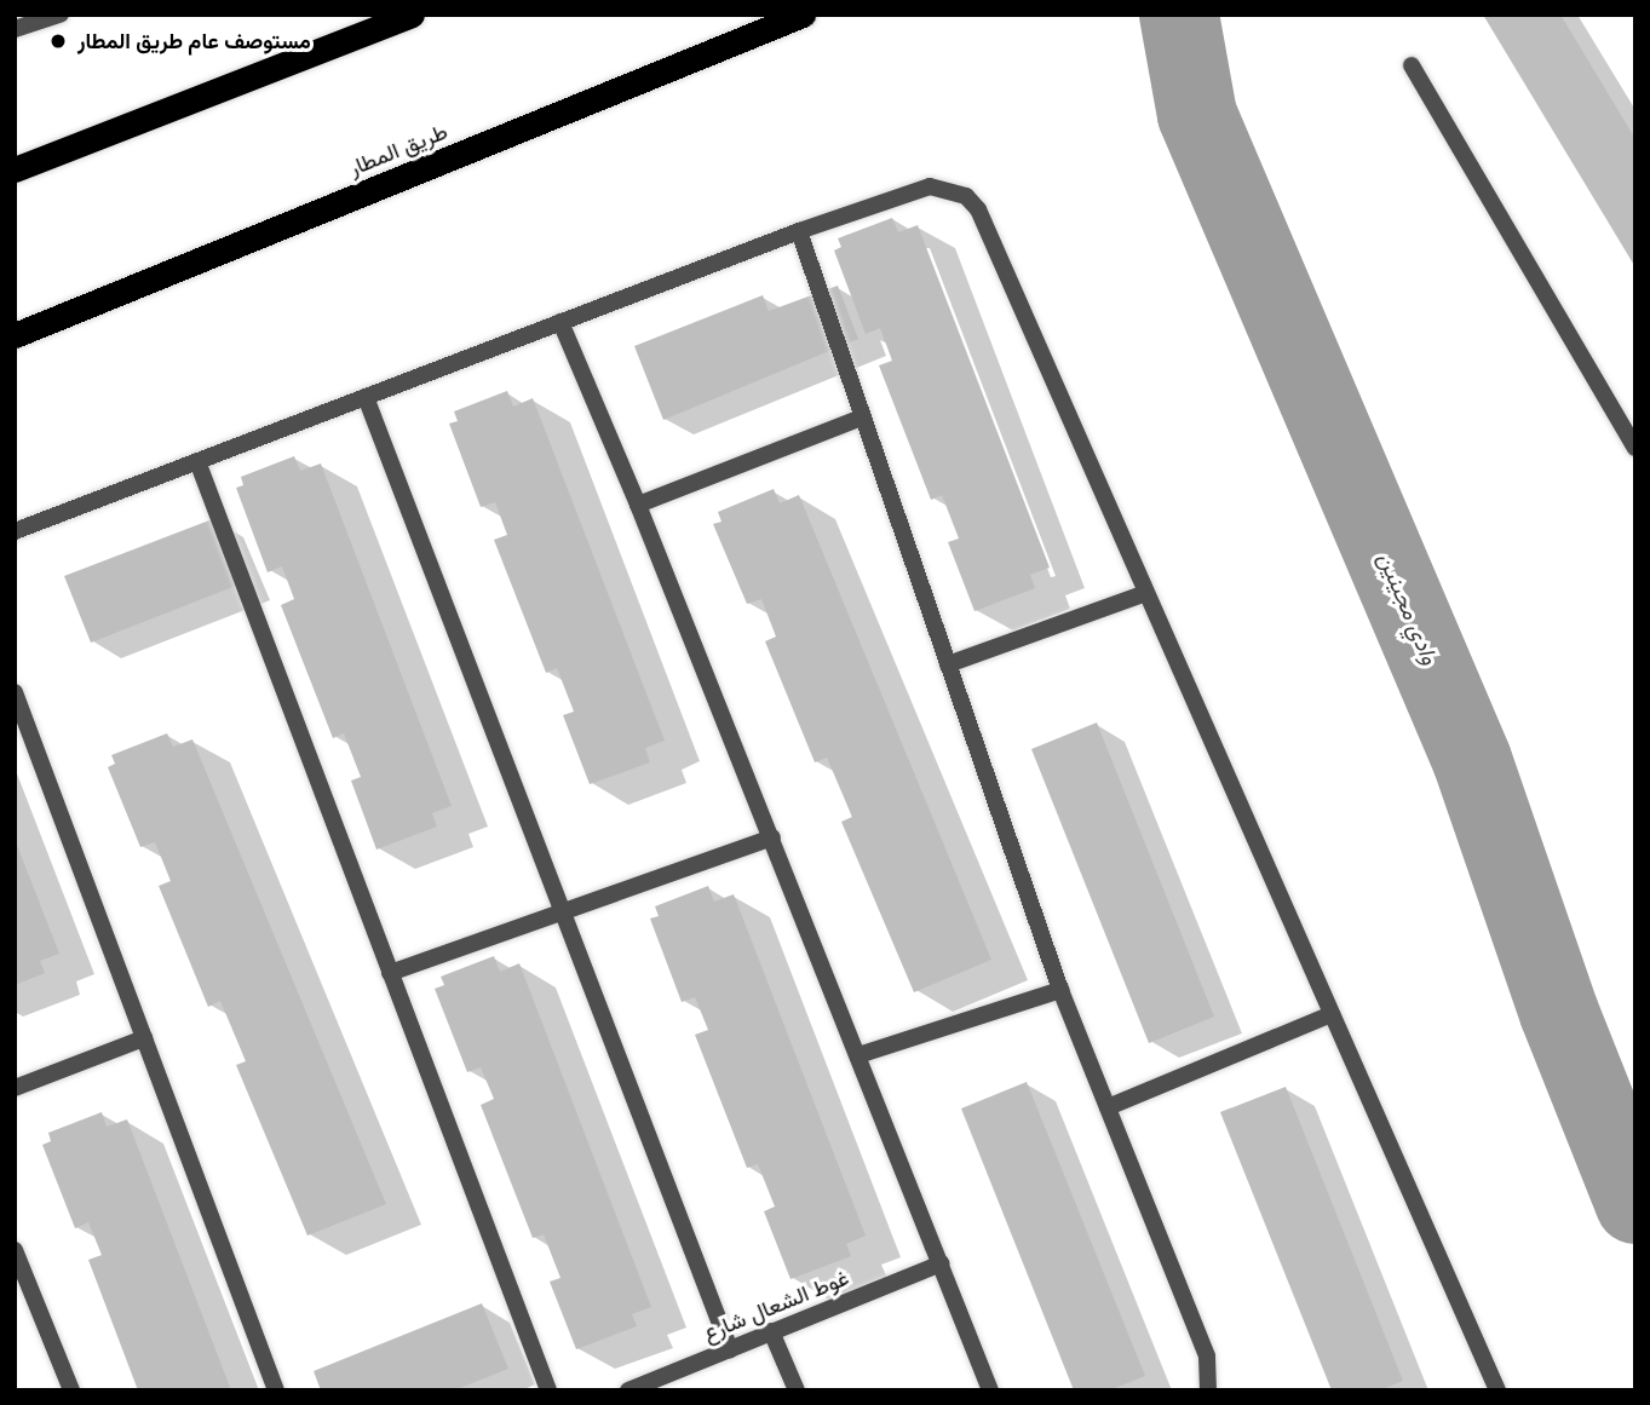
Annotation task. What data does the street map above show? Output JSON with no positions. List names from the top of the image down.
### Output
{
  "streets": {
    "highway": ["طريق المطار"],
    "street": ["غوط الشعال شارع"]
  },
  "water": ["وادي مجينين"],
  "places": ["مستوصف عام طريق المطار"]
}
